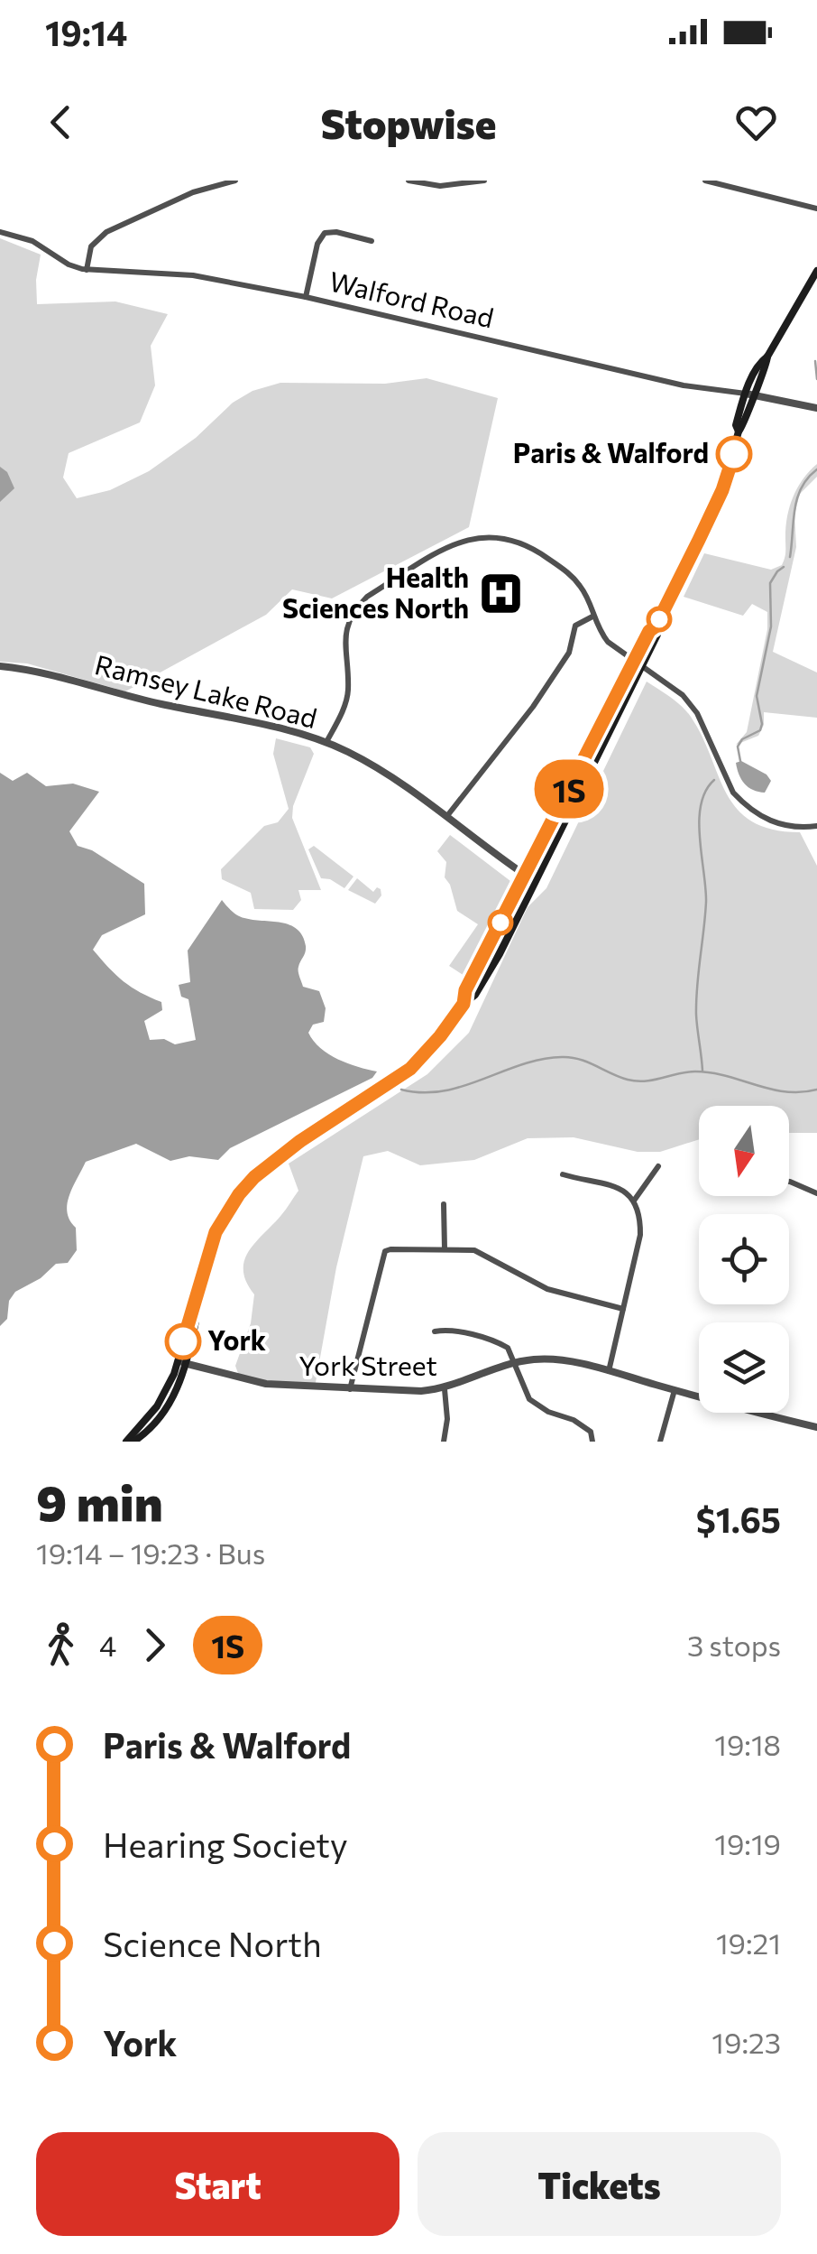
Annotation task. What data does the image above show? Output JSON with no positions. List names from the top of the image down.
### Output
{
  "streets": {
    "street": ["Walford Road", "Ramsey Lake Road", "York Street"]
  },
  "places": {
    "other": ["Paris & Walford", "York"],
    "hospital": ["Health Sciences North"]
  },
  "lines": ["bus line 1S"],
  "north": "bottom",
  "page": {
    "status": "19:14",
    "header": "Stopwise",
    "on_map": "1S",
    "heading": ["9 min", "19:14 – 19:23 · Bus", "$1.65"],
    "legs": ["4", "1S", "3 stops"],
    "list": [
      {
        "name": "Paris & Walford",
        "value": "19:18"
      },
      {
        "name": "Hearing Society",
        "value": "19:19"
      },
      {
        "name": "Science North",
        "value": "19:21"
      },
      {
        "name": "York",
        "value": "19:23"
      }
    ],
    "buttons": ["Start", "Tickets"]
  }
}
